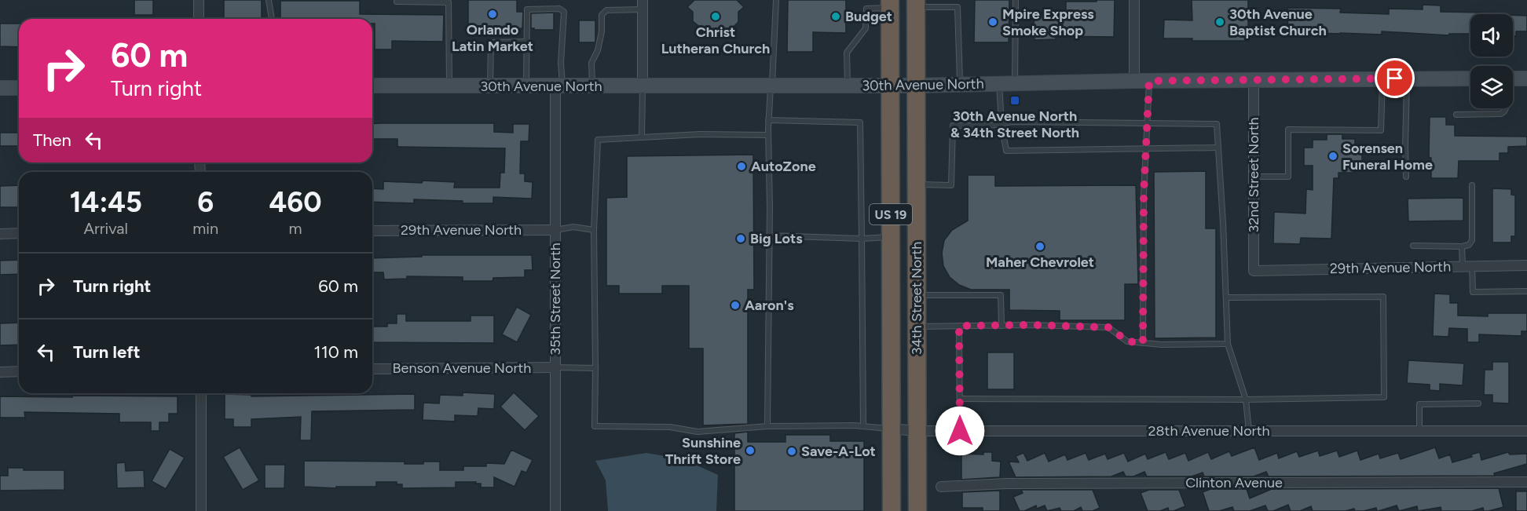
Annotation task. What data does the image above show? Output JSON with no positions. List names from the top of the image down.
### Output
{
  "streets": {
    "highway": ["US 19", "34th Street North"],
    "street": [
      "30th Avenue North",
      "32nd Street North",
      "29th Avenue North",
      "35th Street North",
      "Benson Avenue North",
      "28th Avenue North",
      "Clinton Avenue"
    ]
  },
  "crossings": [
    ["30th Avenue North", "32nd Street North"],
    ["30th Avenue North", "34th Street North"],
    ["30th Avenue North", "35th Street North"],
    ["32nd Street North", "29th Avenue North"],
    ["29th Avenue North", "35th Street North"],
    ["34th Street North", "28th Avenue North"],
    ["35th Street North", "Benson Avenue North"]
  ],
  "places": {
    "other": [
      "Orlando Latin Market",
      "Christ Lutheran Church",
      "Budget",
      "Mpire Express Smoke Shop",
      "30th Avenue Baptist Church",
      "Sorensen Funeral Home",
      "AutoZone",
      "Big Lots",
      "Maher Chevrolet",
      "Aaron's",
      "Sunshine Thrift Store",
      "Save-A-Lot"
    ],
    "transit": ["30th Avenue North & 34th Street North"]
  },
  "page": {
    "turn": ["60 m", "Turn right"],
    "then": "Then",
    "eta": [
      "14:45",
      "Arrival",
      "6",
      "min",
      "460",
      "m"
    ],
    "list": [
      {
        "name": "Turn right",
        "value": "60 m"
      },
      {
        "name": "Turn left",
        "value": "110 m"
      }
    ]
  }
}
